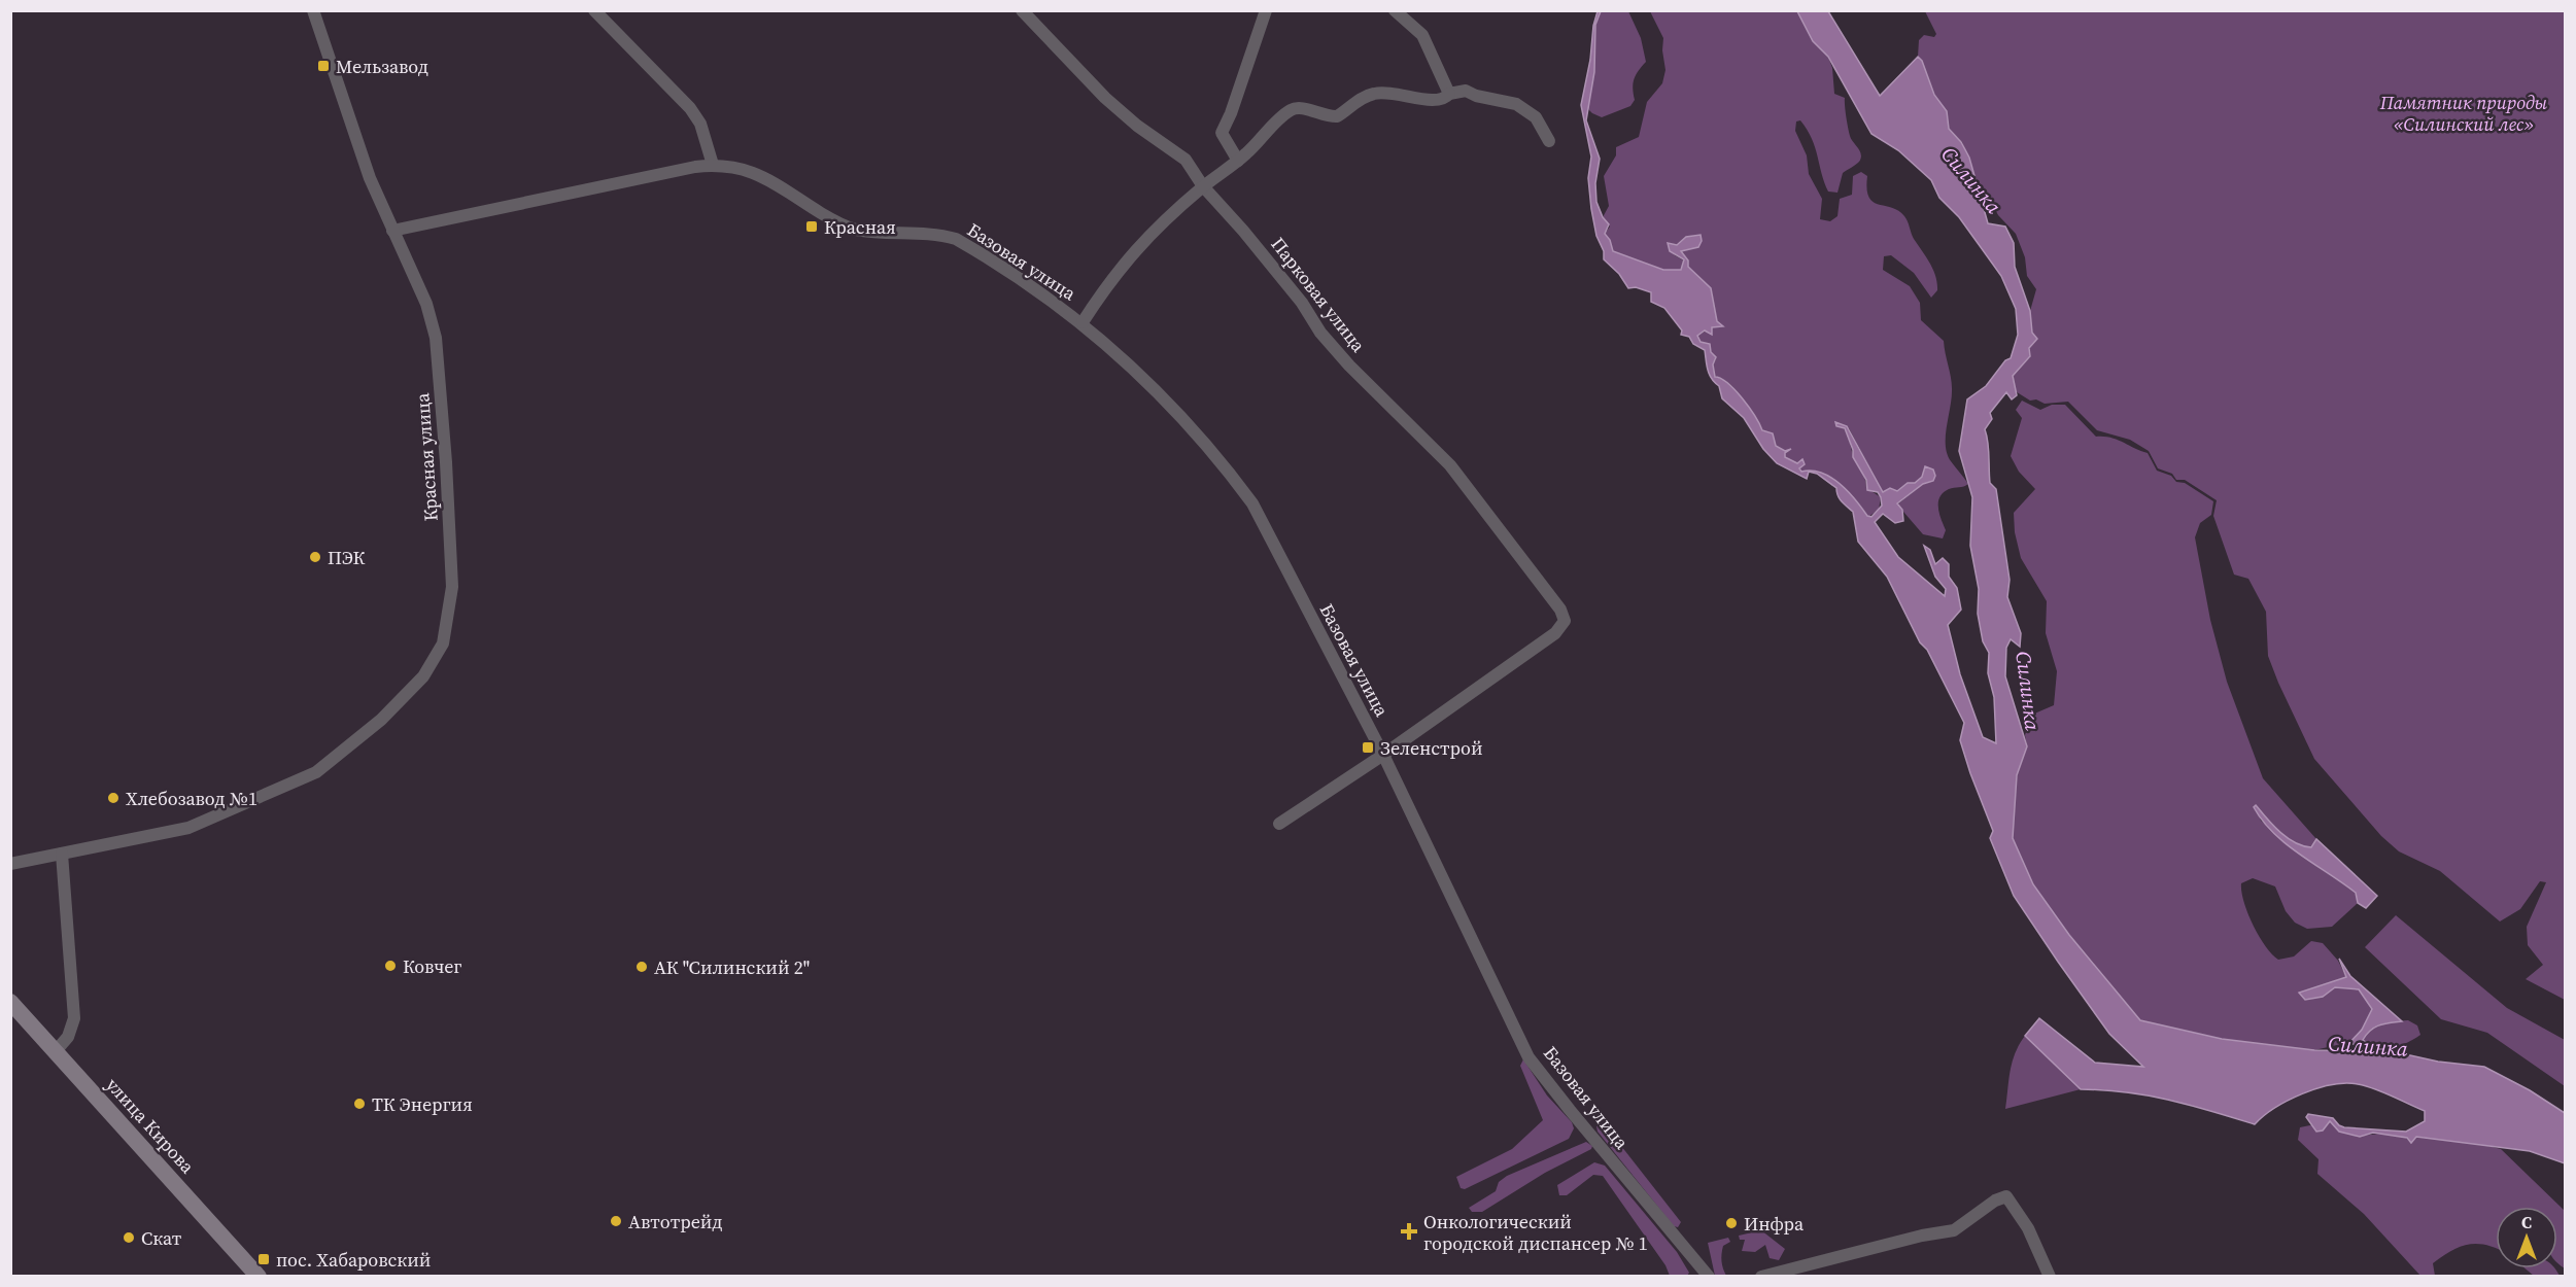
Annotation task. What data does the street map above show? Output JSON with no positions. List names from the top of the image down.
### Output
{
  "streets": {
    "main road": ["улица Кирова"],
    "street": ["Базовая улица", "Парковая улица", "Красная улица"]
  },
  "crossings": [
    ["Базовая улица", "Парковая улица"]
  ],
  "water": ["Силинка"],
  "parks": ["Памятник природы «Силинский лес»"],
  "places": {
    "transit": [
      "Мельзавод",
      "Красная",
      "Зеленстрой",
      "пос. Хабаровский"
    ],
    "other": [
      "ПЭК",
      "Хлебозавод №1",
      "Ковчег",
      "АК \"Силинский 2\"",
      "ТК Энергия",
      "Автотрейд",
      "Инфра",
      "Скат"
    ],
    "health": ["Онкологический городской диспансер № 1"]
  },
  "north": "top"
}
